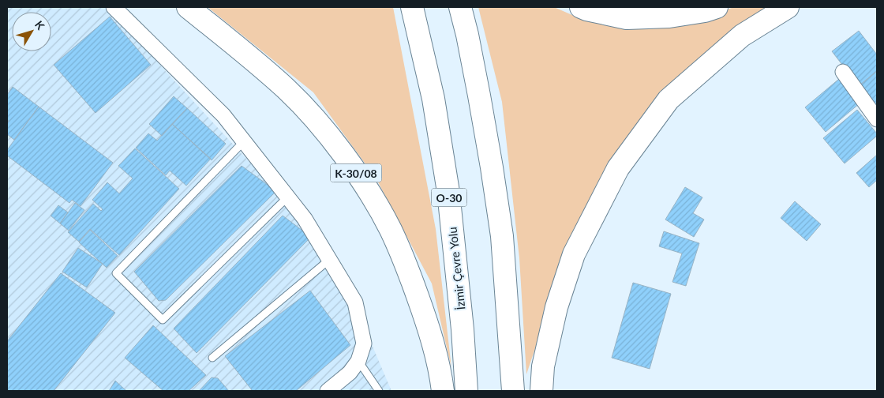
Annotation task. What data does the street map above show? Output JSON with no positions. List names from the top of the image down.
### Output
{
  "streets": {
    "highway": ["K-30/08", "O-30", "İzmir Çevre Yolu"]
  },
  "north": "top right"
}
